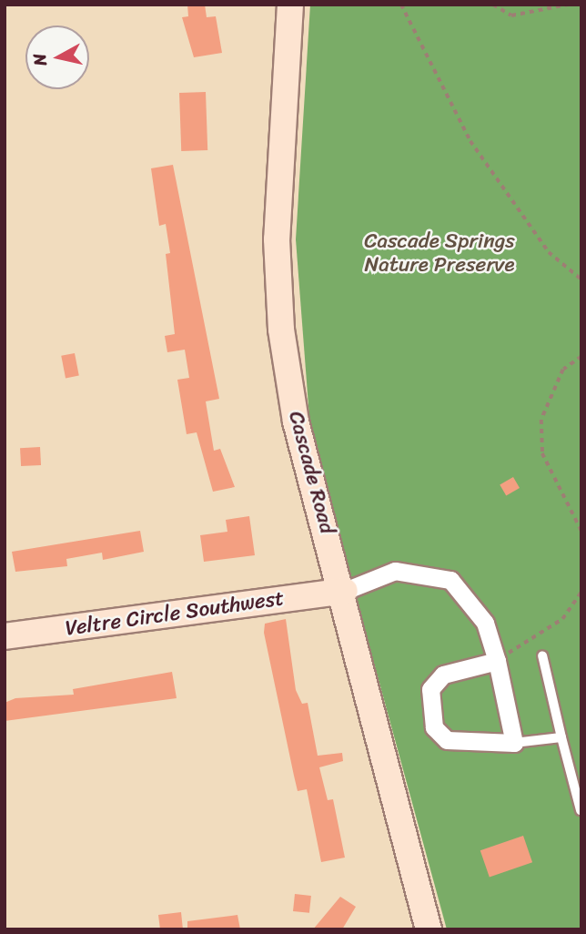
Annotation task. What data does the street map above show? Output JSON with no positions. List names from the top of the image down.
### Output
{
  "streets": {
    "main road": ["Cascade Road", "Veltre Circle Southwest"]
  },
  "crossings": [
    ["Cascade Road", "Veltre Circle Southwest"]
  ],
  "parks": ["Cascade Springs Nature Preserve"],
  "north": "left"
}
